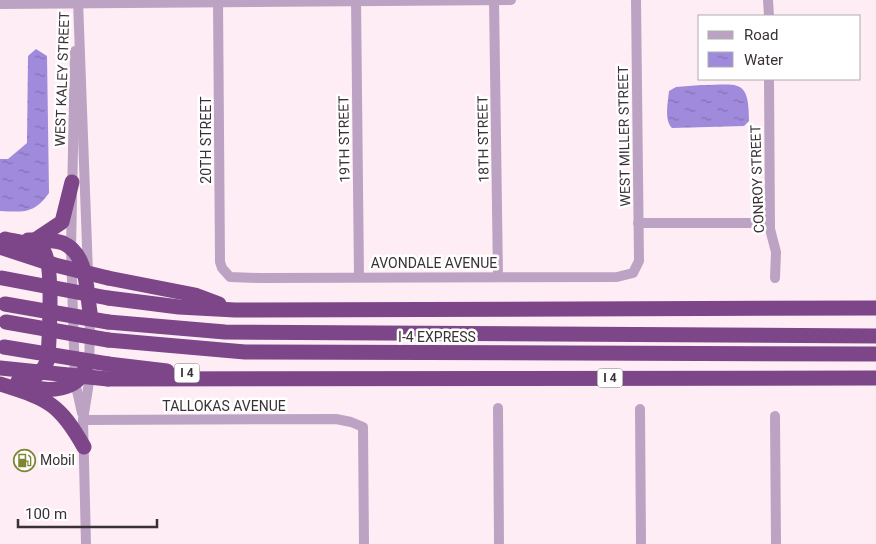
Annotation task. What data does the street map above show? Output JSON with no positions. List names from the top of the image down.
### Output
{
  "streets": {
    "highway": ["I-4 EXPRESS", "I 4"],
    "street": [
      "WEST KALEY STREET",
      "WEST MILLER STREET",
      "19TH STREET",
      "18TH STREET",
      "20TH STREET",
      "CONROY STREET",
      "AVONDALE AVENUE",
      "TALLOKAS AVENUE"
    ]
  },
  "crossings": [
    ["WEST KALEY STREET", "TALLOKAS AVENUE"],
    ["WEST MILLER STREET", "AVONDALE AVENUE"],
    ["19TH STREET", "AVONDALE AVENUE"],
    ["18TH STREET", "AVONDALE AVENUE"],
    ["20TH STREET", "AVONDALE AVENUE"]
  ],
  "places": {
    "fuel station": ["Mobil"]
  },
  "legend": ["Road", "Water"],
  "scale_bar": "100 m"
}
